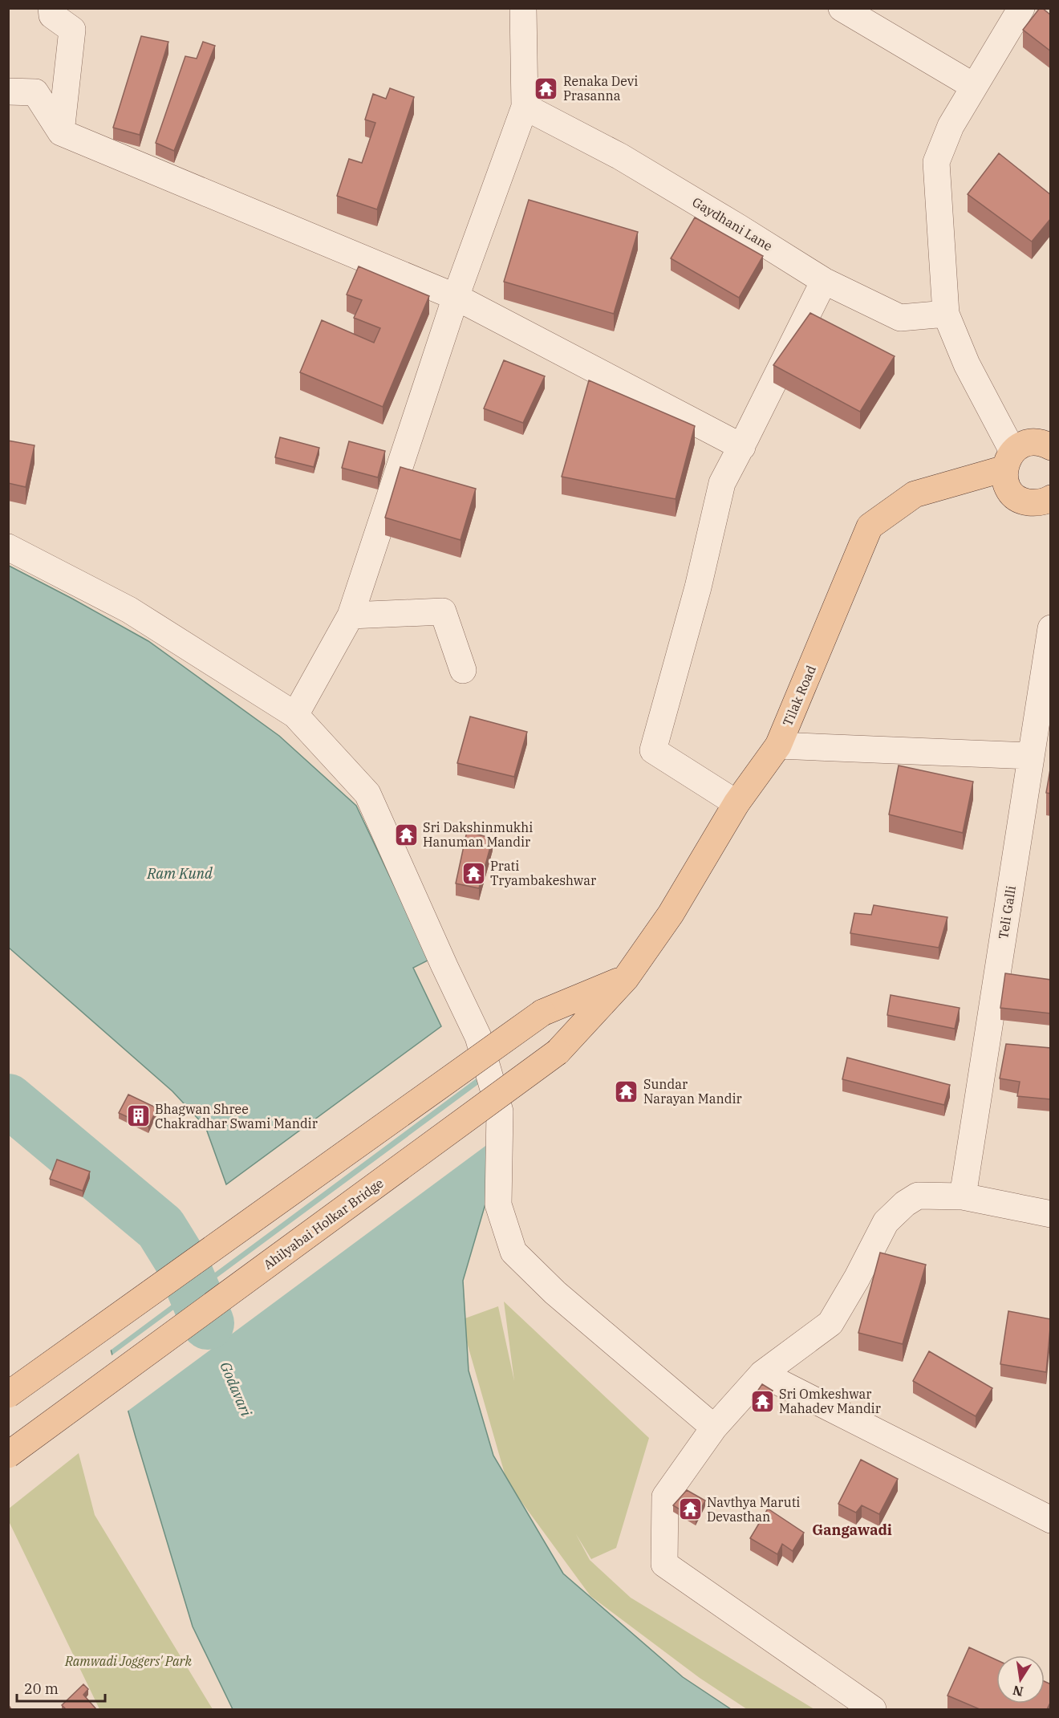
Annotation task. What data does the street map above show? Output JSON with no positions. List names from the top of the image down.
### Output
{
  "streets": {
    "main road": ["Tilak Road", "Ahilyabai Holkar Bridge"],
    "street": ["Gaydhani Lane", "Teli Galli"]
  },
  "crossings": [
    ["Tilak Road", "Ahilyabai Holkar Bridge"]
  ],
  "districts": ["Gangawadi"],
  "water": ["Ram Kund", "Godavari"],
  "parks": ["Ramwadi Joggers' Park"],
  "places": {
    "temple": [
      "Renaka Devi Prasanna",
      "Sri Dakshinmukhi Hanuman Mandir",
      "Prati Tryambakeshwar",
      "Sundar Narayan Mandir",
      "Sri Omkeshwar Mahadev Mandir",
      "Navthya Maruti Devasthan"
    ],
    "building": ["Bhagwan Shree Chakradhar Swami Mandir"]
  },
  "scale_bar": "20 m",
  "north": "bottom"
}
